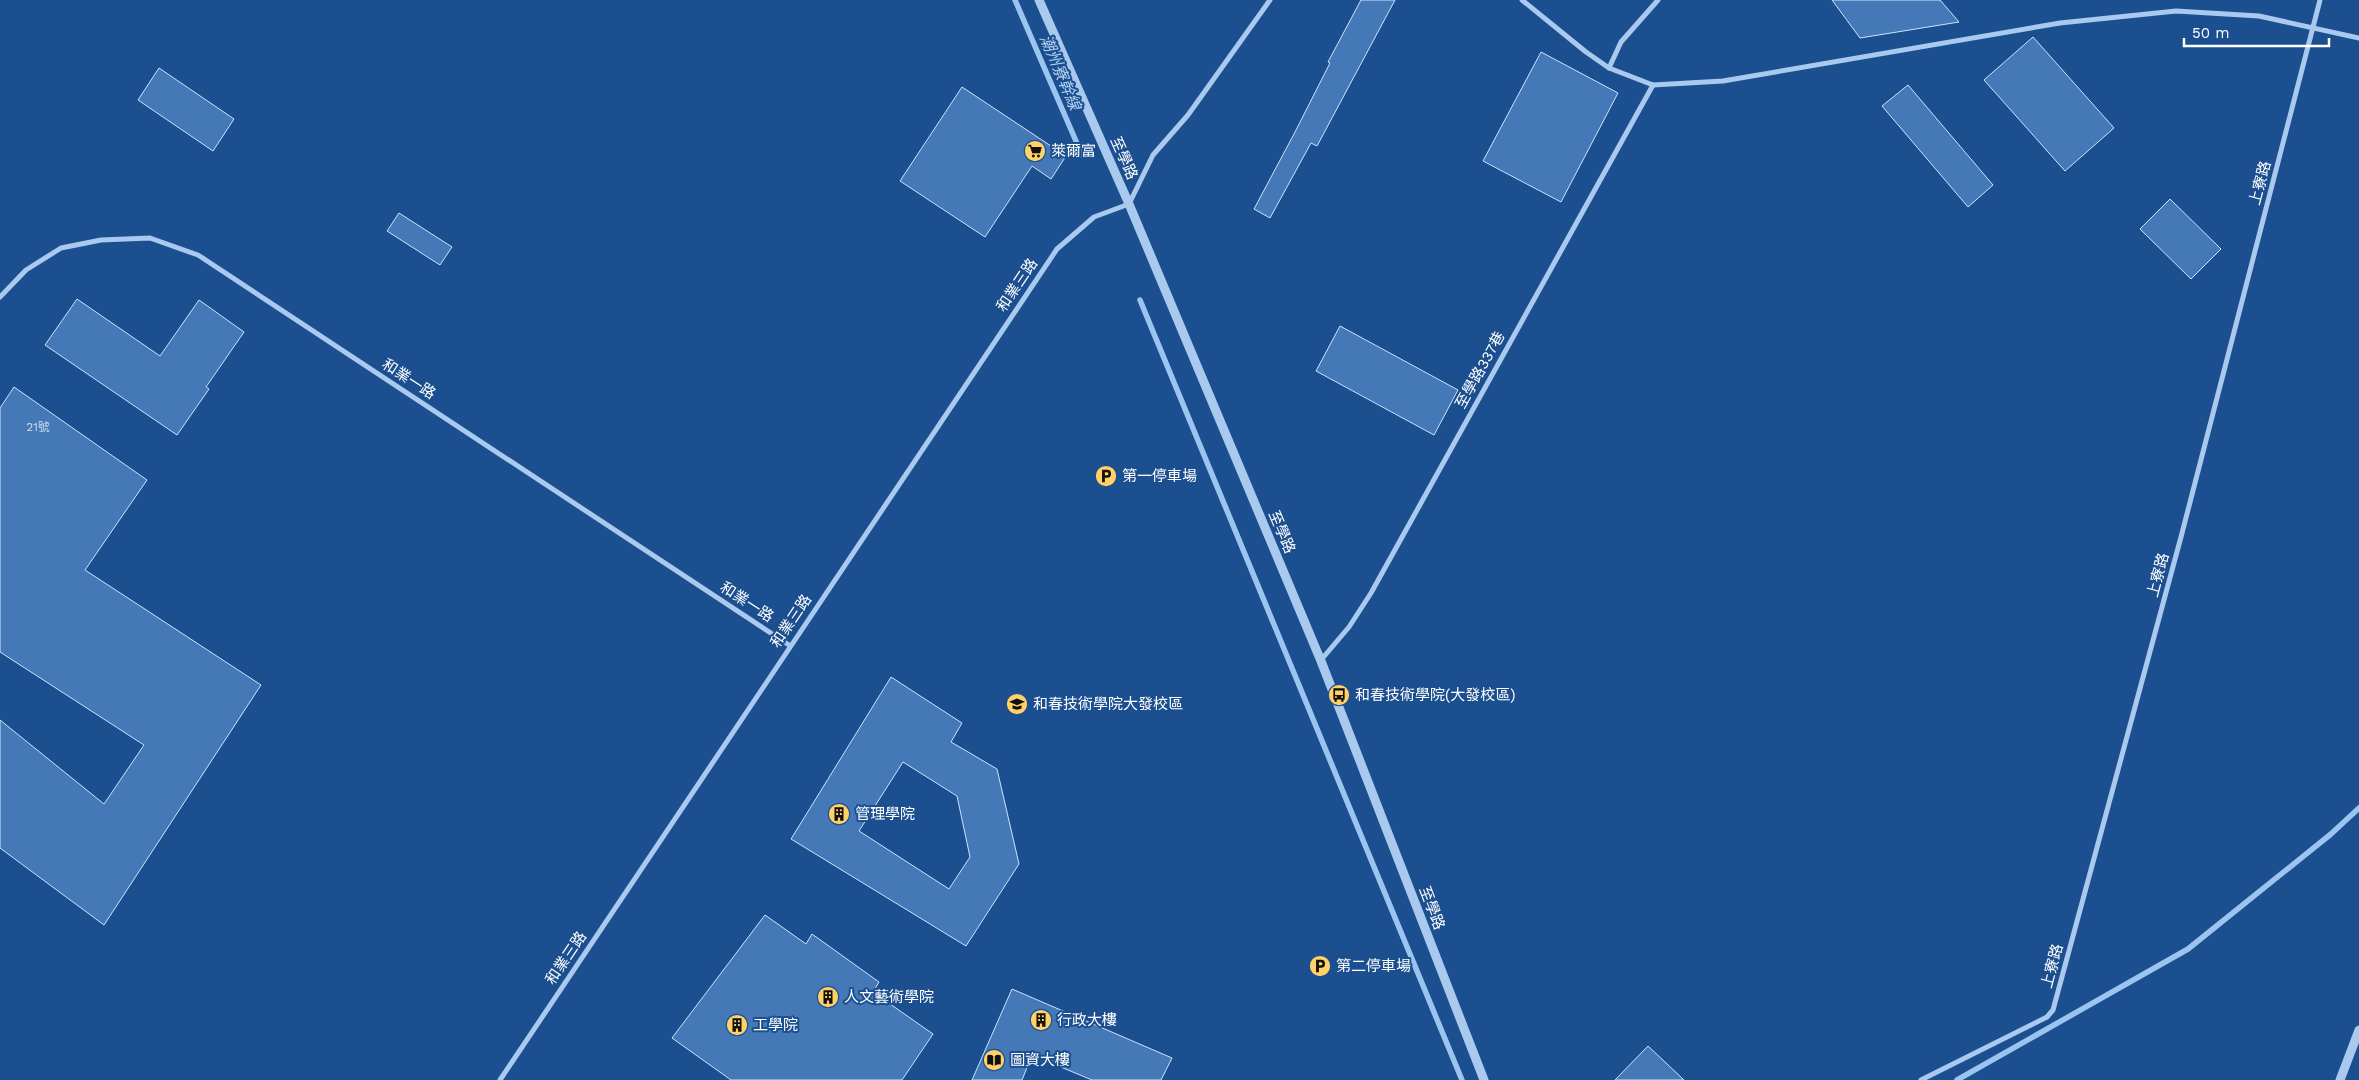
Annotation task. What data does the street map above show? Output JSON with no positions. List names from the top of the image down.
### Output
{
  "streets": {
    "street": [
      "至學路",
      "上寮路",
      "和業三路",
      "至學路337巷",
      "和業一路"
    ]
  },
  "crossings": [
    ["至學路", "和業三路"],
    ["至學路", "至學路337巷"],
    ["和業三路", "和業一路"]
  ],
  "water": ["潮州寮幹線"],
  "places": {
    "supermarket": ["萊爾富"],
    "parking": ["第一停車場", "第二停車場"],
    "bus stop": ["和春技術學院(大發校區)"],
    "school or university": ["和春技術學院大發校區"],
    "building": [
      "管理學院",
      "人文藝術學院",
      "行政大樓",
      "工學院"
    ],
    "library": ["圖資大樓"]
  },
  "house_numbers": ["21號"],
  "scale_bar": "50 m"
}
